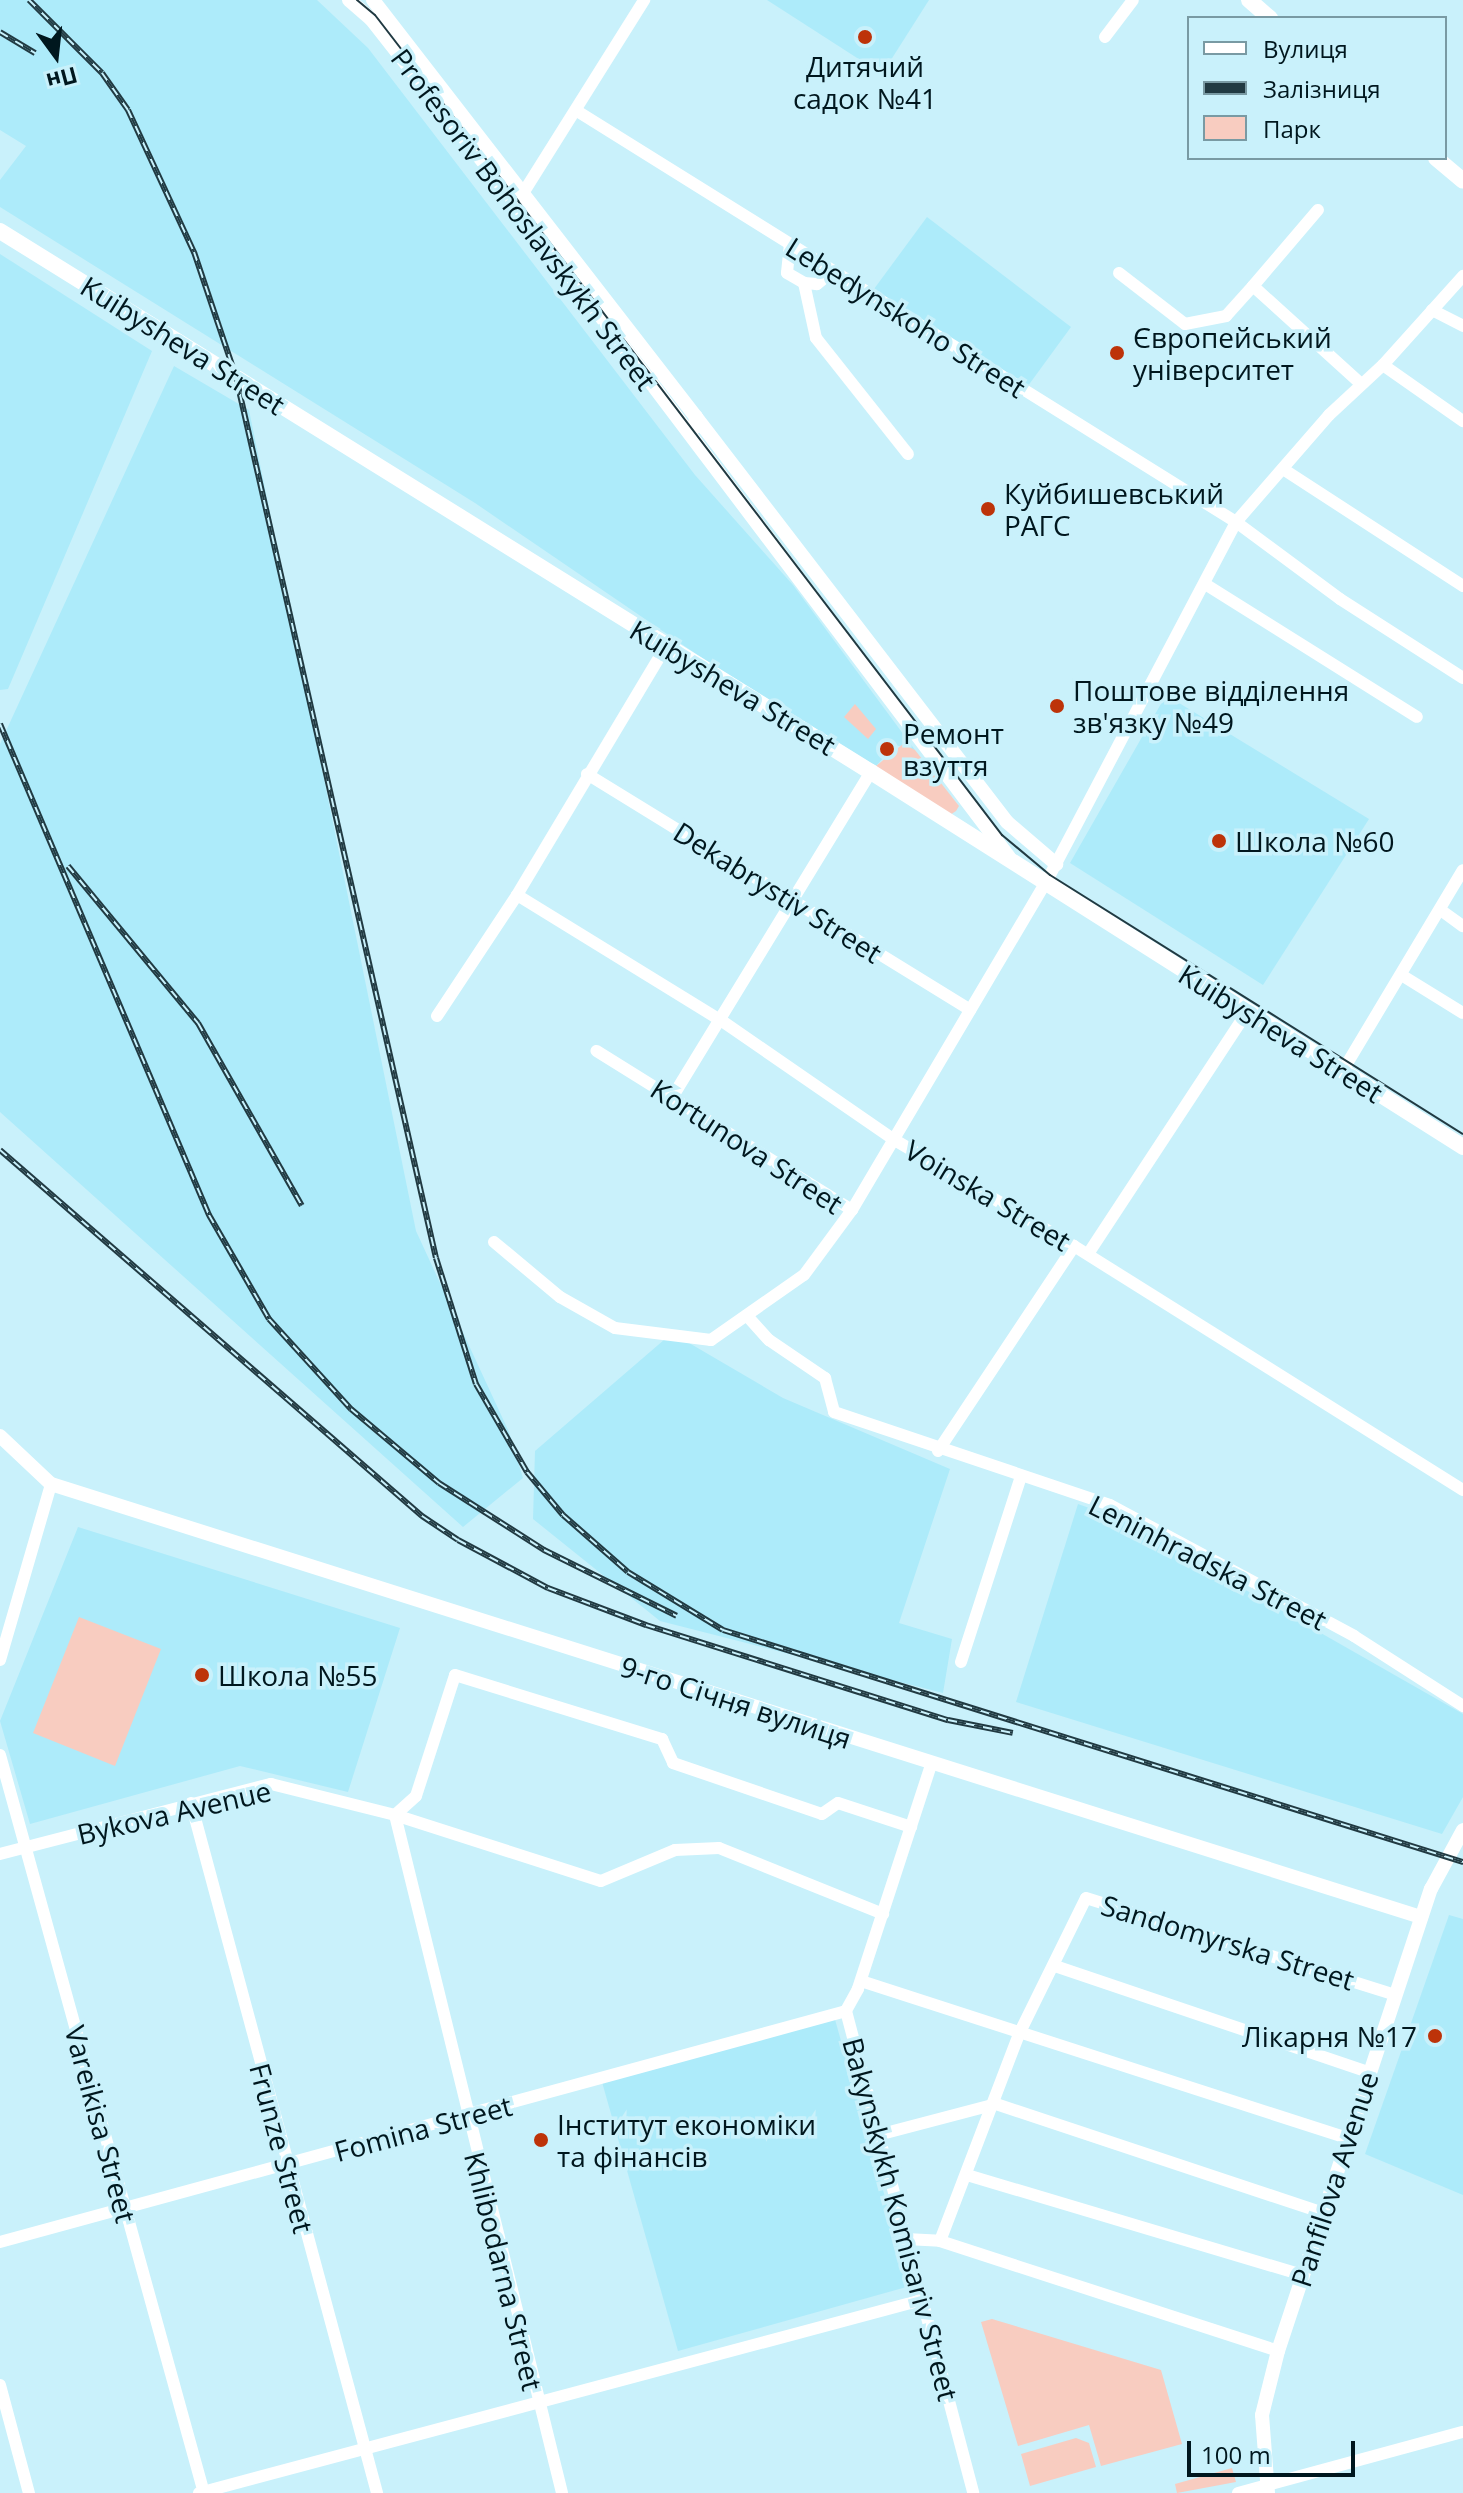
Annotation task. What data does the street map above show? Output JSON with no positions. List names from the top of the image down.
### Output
{
  "streets": {
    "main road": ["Kuibysheva Street"],
    "street": [
      "Profesoriv Bohoslavskykh Street",
      "Lebedynskoho Street",
      "Dekabrystiv Street",
      "Kortunova Street",
      "Voinska Street",
      "Leninhradska Street",
      "9-го Січня вулиця",
      "Bykova Avenue",
      "Sandomyrska Street",
      "Vareikisa Street",
      "Fomina Street",
      "Frunze Street",
      "Panfilova Avenue",
      "Bakynskykh Komisariv Street",
      "Khlibodarna Street"
    ]
  },
  "crossings": [
    ["Profesoriv Bohoslavskykh Street", "Kuibysheva Street"],
    ["Kortunova Street", "Leninhradska Street"],
    ["9-го Січня вулиця", "Panfilova Avenue"],
    ["9-го Січня вулиця", "Bakynskykh Komisariv Street"],
    ["Bykova Avenue", "Vareikisa Street"],
    ["Bykova Avenue", "Frunze Street"],
    ["Bykova Avenue", "Bakynskykh Komisariv Street"],
    ["Bykova Avenue", "Khlibodarna Street"],
    ["Sandomyrska Street", "Panfilova Avenue"],
    ["Vareikisa Street", "Fomina Street"],
    ["Fomina Street", "Frunze Street"],
    ["Fomina Street", "Bakynskykh Komisariv Street"],
    ["Fomina Street", "Khlibodarna Street"]
  ],
  "places": [
    "Дитячий садок №41",
    "Європейський університет",
    "Куйбишевський РАГС",
    "Поштове відділення зв'язку №49",
    "Ремонт взуття",
    "Школа №60",
    "Школа №55",
    "Лікарня №17",
    "Інститут економіки та фінансів"
  ],
  "legend": ["Вулиця", "Залізниця", "Парк"],
  "scale_bar": "100 m",
  "north": "bottom"
}
